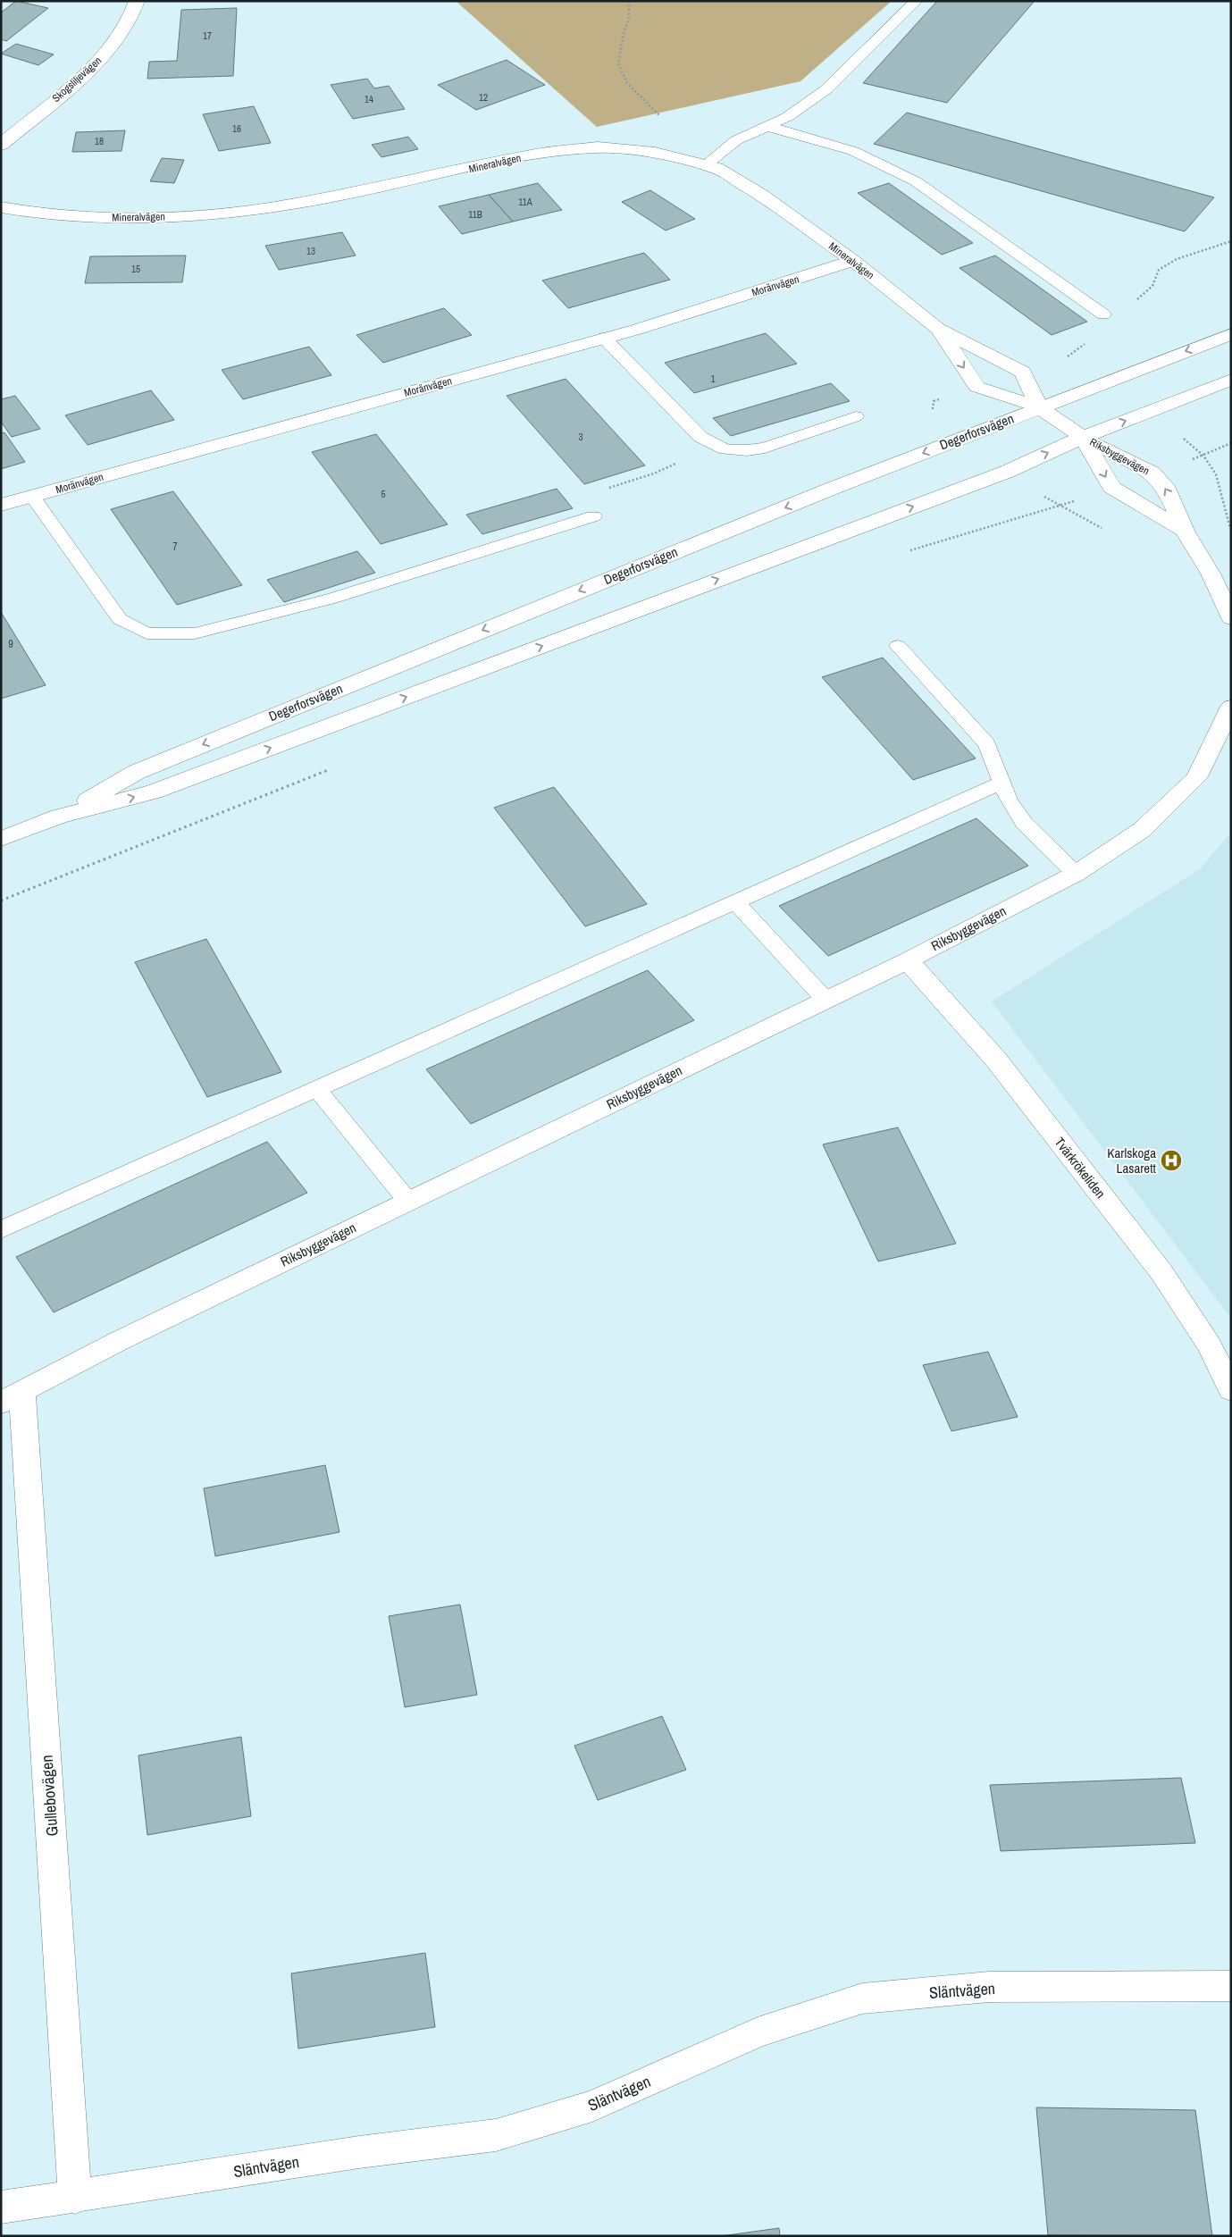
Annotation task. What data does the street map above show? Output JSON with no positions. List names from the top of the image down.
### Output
{
  "streets": {
    "street": [
      "Skogsliljevägen",
      "Mineralvägen",
      "Moränvägen",
      "Degerforsvägen",
      "Riksbyggevägen",
      "Tvärkrökeliden",
      "Gullebovägen",
      "Släntvägen"
    ]
  },
  "crossings": [
    ["Mineralvägen", "Moränvägen"],
    ["Mineralvägen", "Degerforsvägen"],
    ["Degerforsvägen", "Riksbyggevägen"],
    ["Riksbyggevägen", "Tvärkrökeliden"],
    ["Riksbyggevägen", "Gullebovägen"],
    ["Gullebovägen", "Släntvägen"]
  ],
  "places": {
    "hospital": ["Karlskoga Lasarett"]
  },
  "house_numbers": [
    "17",
    "12",
    "14",
    "16",
    "18",
    "11A",
    "11B",
    "13",
    "15",
    "1",
    "3",
    "5",
    "7",
    "9"
  ]
}
